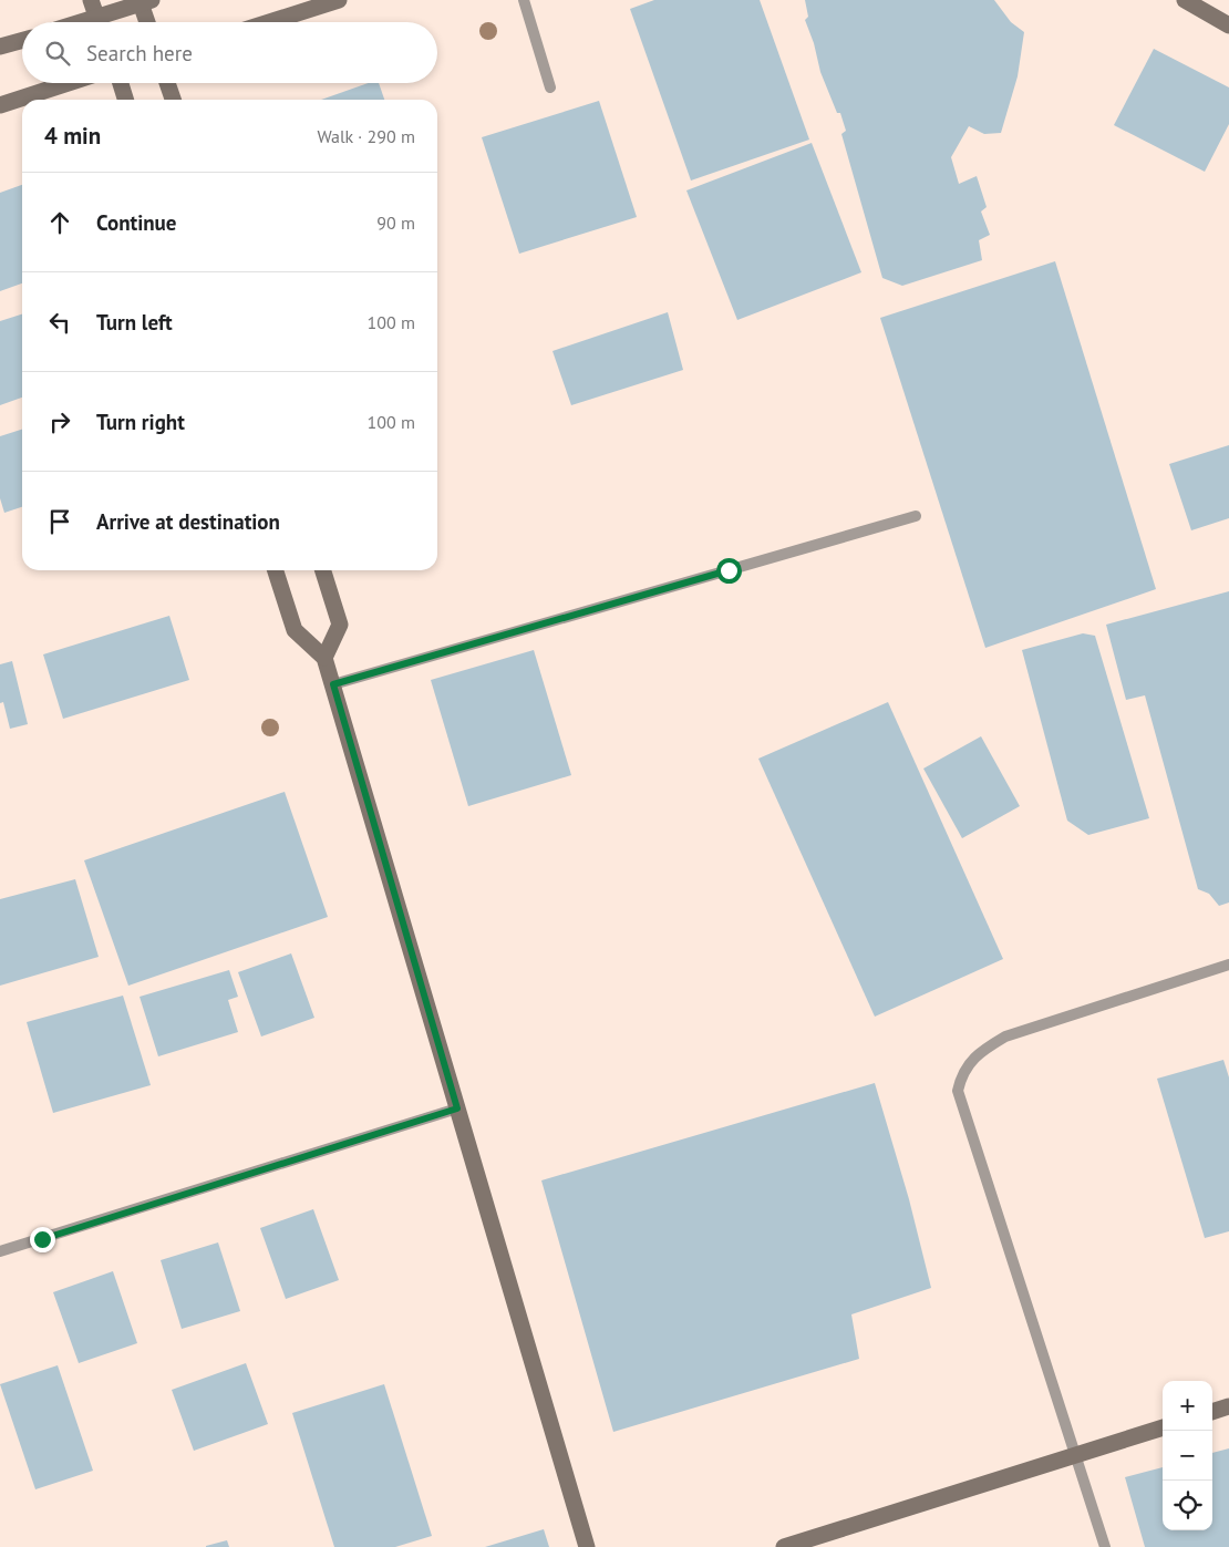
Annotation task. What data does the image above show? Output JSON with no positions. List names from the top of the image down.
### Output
{
  "page": {
    "search": "Search here",
    "heading": ["4 min", "Walk · 290 m"],
    "list": [
      ["Continue", "90 m"],
      ["Turn left", "100 m"],
      ["Turn right", "100 m"],
      "Arrive at destination"
    ],
    "map_buttons": ["+", "−"]
  }
}
